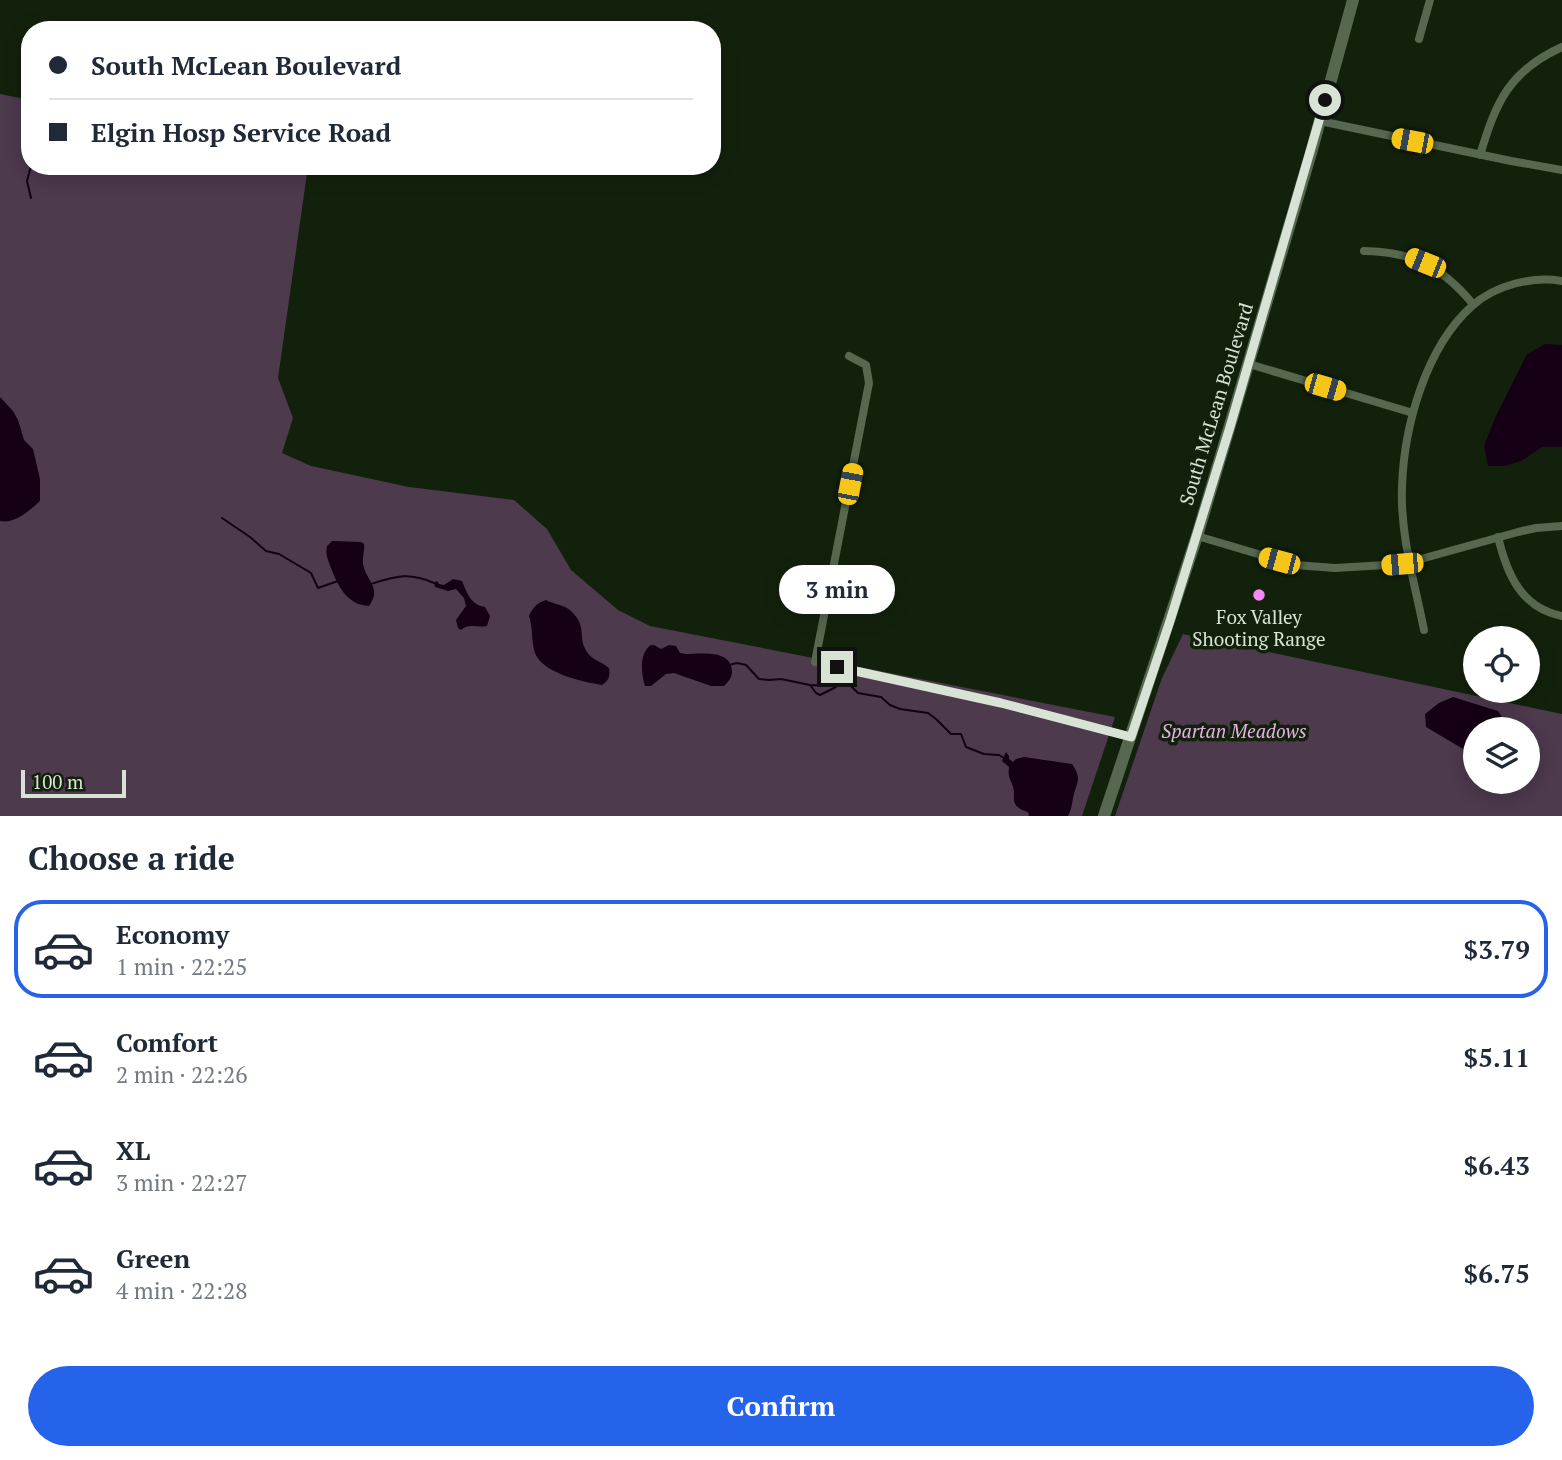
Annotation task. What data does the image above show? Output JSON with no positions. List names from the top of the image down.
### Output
{
  "streets": {
    "main road": ["South McLean Boulevard"]
  },
  "parks": ["Spartan Meadows"],
  "places": ["Fox Valley Shooting Range"],
  "scale_bar": "100 m",
  "page": {
    "banner": ["South McLean Boulevard", "Elgin Hosp Service Road"],
    "bubble": "3 min",
    "scale": "100 m",
    "heading": "Choose a ride",
    "list": [
      {
        "name": "Economy",
        "note": "1 min · 22:25",
        "value": "$3.79"
      },
      {
        "name": "Comfort",
        "note": "2 min · 22:26",
        "value": "$5.11"
      },
      {
        "name": "XL",
        "note": "3 min · 22:27",
        "value": "$6.43"
      },
      {
        "name": "Green",
        "note": "4 min · 22:28",
        "value": "$6.75"
      }
    ],
    "buttons": "Confirm"
  }
}
